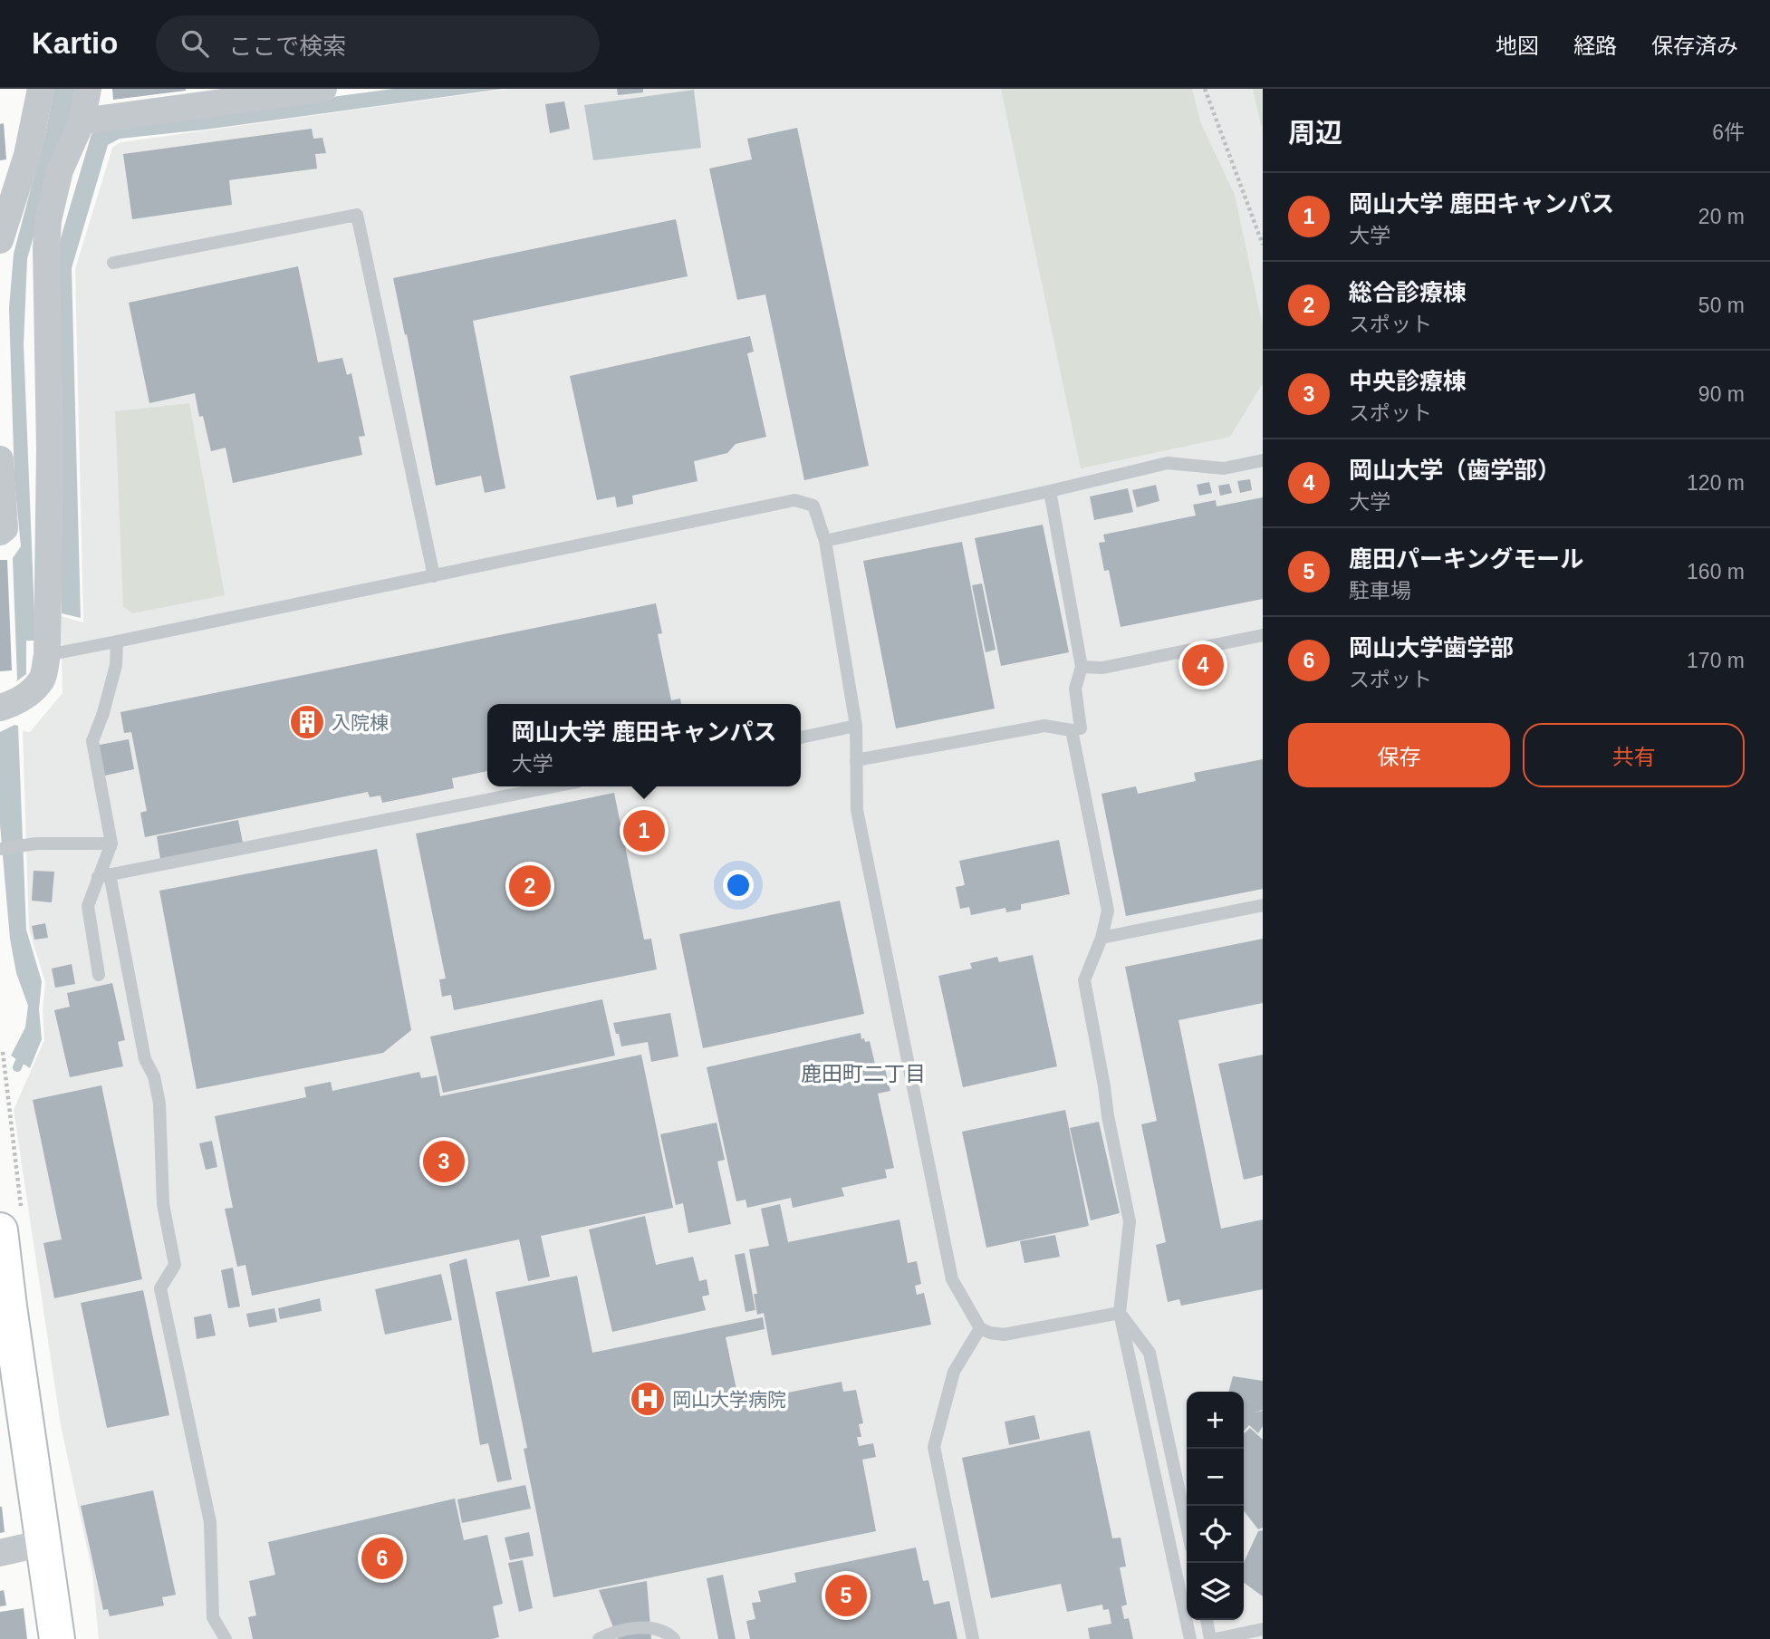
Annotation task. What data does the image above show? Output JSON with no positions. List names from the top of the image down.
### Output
{
  "districts": ["鹿田町二丁目"],
  "places": {
    "building": ["入院棟"],
    "hospital": ["岡山大学病院"]
  },
  "page": {
    "header": "Kartio",
    "search": "ここで検索",
    "nav": ["地図", "経路", "保存済み"],
    "heading": ["周辺", "6件"],
    "list": [
      {
        "mark": "1",
        "name": "岡山大学 鹿田キャンパス",
        "note": "大学",
        "value": "20 m"
      },
      {
        "mark": "2",
        "name": "総合診療棟",
        "note": "スポット",
        "value": "50 m"
      },
      {
        "mark": "3",
        "name": "中央診療棟",
        "note": "スポット",
        "value": "90 m"
      },
      {
        "mark": "4",
        "name": "岡山大学（歯学部）",
        "note": "大学",
        "value": "120 m"
      },
      {
        "mark": "5",
        "name": "鹿田パーキングモール",
        "note": "駐車場",
        "value": "160 m"
      },
      {
        "mark": "6",
        "name": "岡山大学歯学部",
        "note": "スポット",
        "value": "170 m"
      }
    ],
    "pins": [
      "4",
      "1",
      "2",
      "3",
      "6",
      "5"
    ],
    "popup": ["岡山大学 鹿田キャンパス", "大学"],
    "buttons": ["保存", "共有"],
    "map_buttons": ["+", "−"]
  }
}
